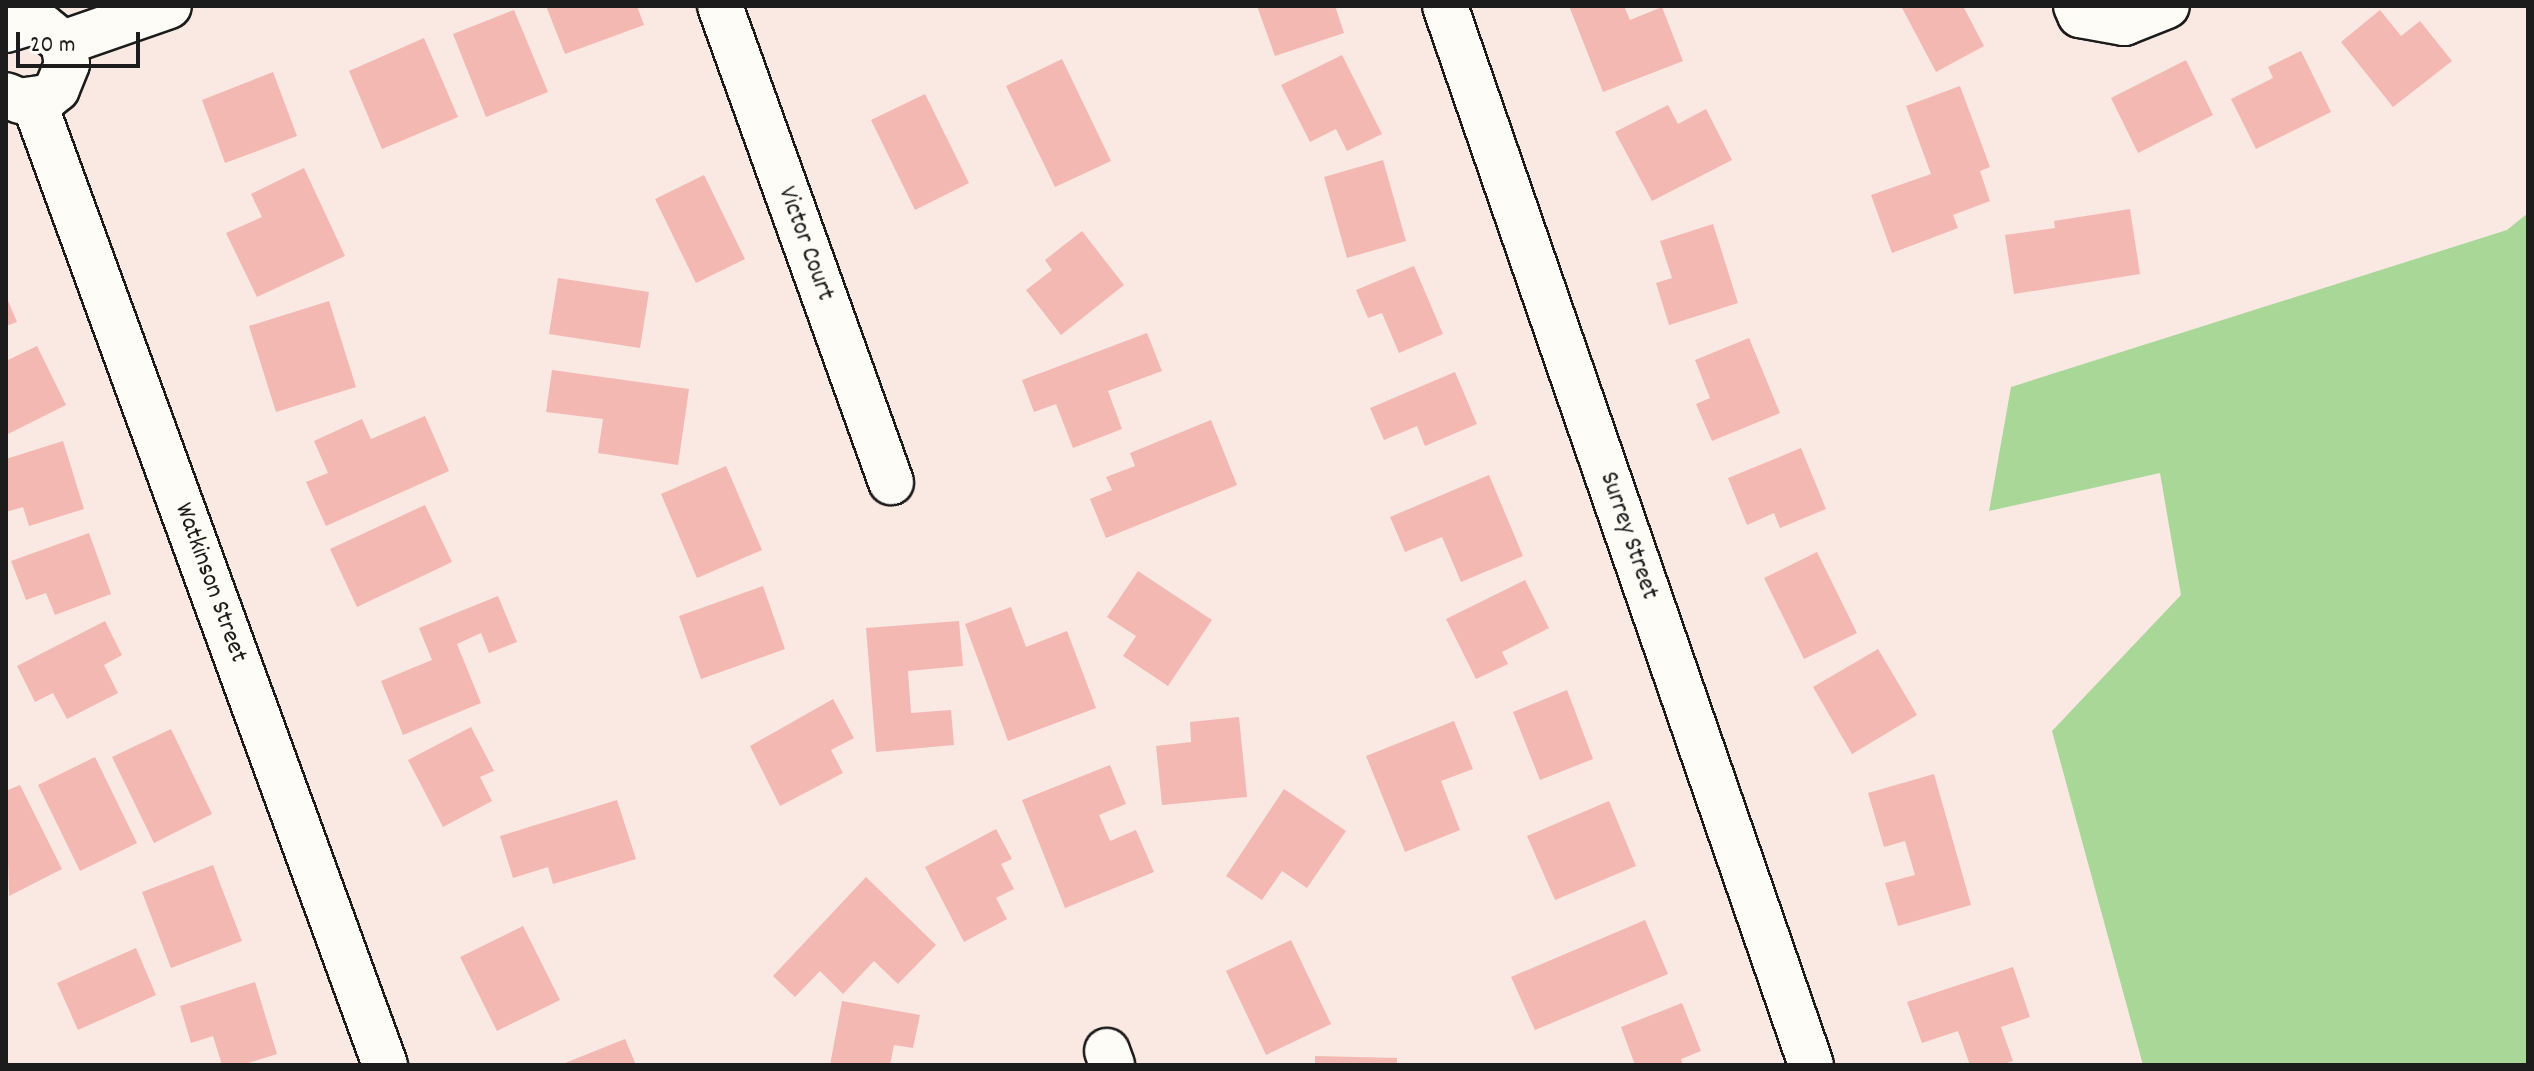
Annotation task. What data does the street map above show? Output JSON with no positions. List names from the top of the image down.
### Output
{
  "streets": {
    "street": ["Victor Court", "Surrey Street", "Watkinson Street"]
  },
  "scale_bar": "20 m"
}
